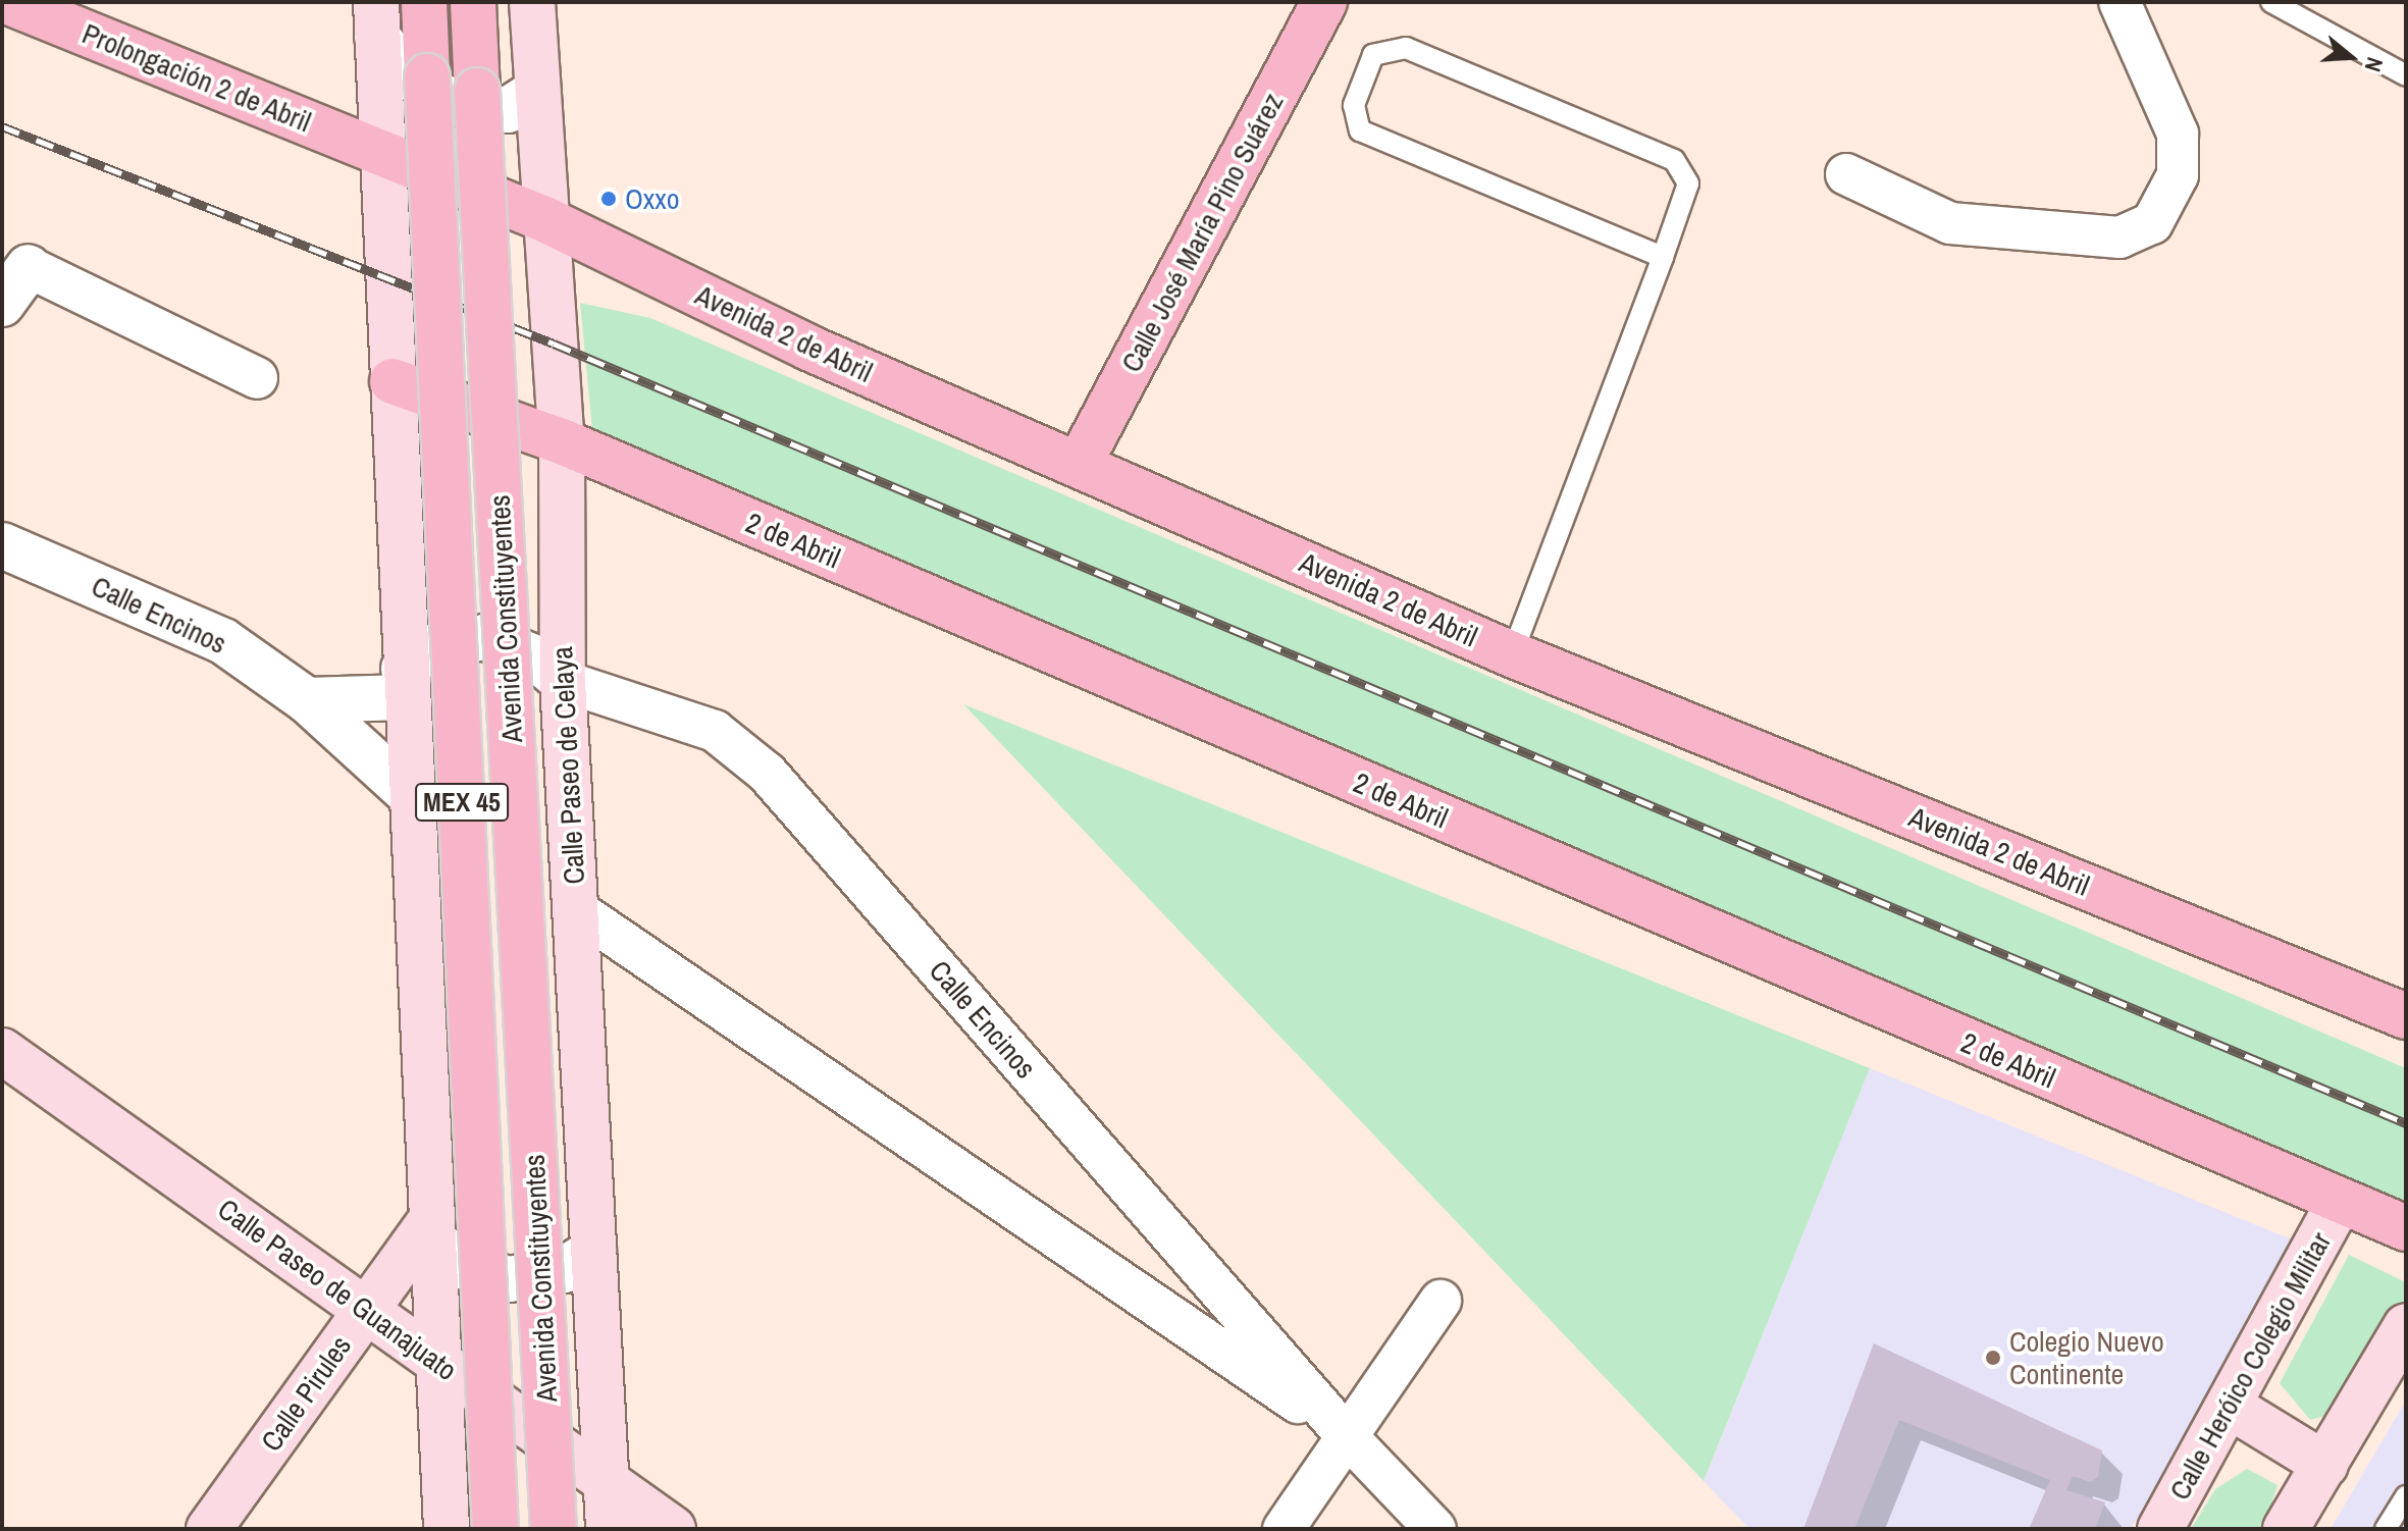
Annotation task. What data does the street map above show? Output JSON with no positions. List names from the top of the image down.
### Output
{
  "streets": {
    "main road": [
      "Prolongación 2 de Abril",
      "Calle José María Pino Suárez",
      "Avenida 2 de Abril",
      "2 de Abril",
      "Avenida Constituyentes",
      "Calle Paseo de Celaya",
      "MEX 45",
      "Calle Paseo de Guanajuato",
      "Calle Heróico Colegio Militar",
      "Calle Pirules"
    ],
    "street": ["Calle Encinos"]
  },
  "crossings": [
    ["Prolongación 2 de Abril", "Avenida 2 de Abril"],
    ["Calle José María Pino Suárez", "Avenida 2 de Abril"],
    ["Avenida 2 de Abril", "Calle Paseo de Celaya"],
    ["2 de Abril", "Calle Paseo de Celaya"],
    ["2 de Abril", "Calle Heróico Colegio Militar"],
    ["Calle Encinos", "Calle Paseo de Celaya"],
    ["Calle Paseo de Celaya", "Calle Paseo de Guanajuato"],
    ["Calle Paseo de Guanajuato", "Calle Pirules"]
  ],
  "places": ["Oxxo", "Colegio Nuevo Continente"],
  "north": "right"
}
